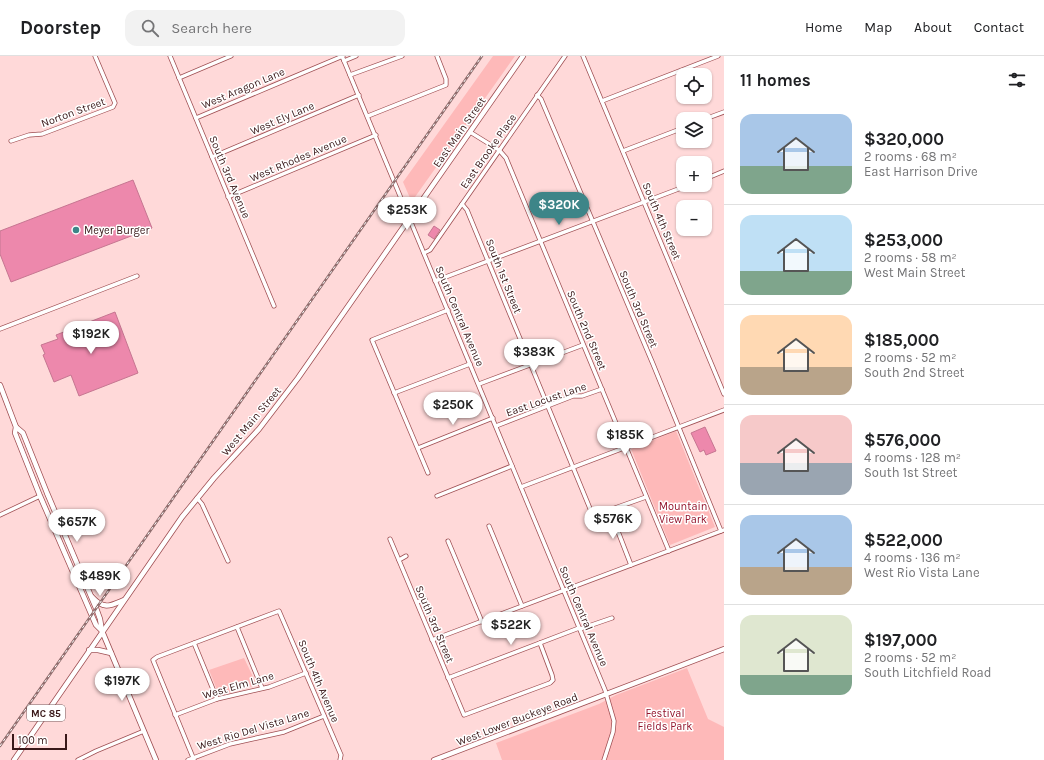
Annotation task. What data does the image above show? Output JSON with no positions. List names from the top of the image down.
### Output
{
  "streets": {
    "main road": [
      "East Main Street",
      "West Main Street",
      "MC 85",
      "West Lower Buckeye Road"
    ],
    "street": [
      "West Aragon Lane",
      "Norton Street",
      "West Ely Lane",
      "East Brooke Place",
      "West Rhodes Avenue",
      "South 3rd Avenue",
      "South 4th Street",
      "South 1st Street",
      "South 3rd Street",
      "South Central Avenue",
      "South 2nd Street",
      "East Locust Lane",
      "South 4th Avenue",
      "West Elm Lane",
      "West Rio Del Vista Lane"
    ]
  },
  "crossings": [
    ["West Aragon Lane", "South 3rd Avenue"],
    ["West Aragon Lane", "South Central Avenue"],
    ["West Ely Lane", "South 3rd Avenue"],
    ["West Ely Lane", "South Central Avenue"],
    ["East Main Street", "South Central Avenue"],
    ["East Main Street", "South 2nd Street"],
    ["East Main Street", "West Main Street"],
    ["East Brooke Place", "South 1st Street"],
    ["East Brooke Place", "South 3rd Street"],
    ["East Brooke Place", "South Central Avenue"],
    ["East Brooke Place", "South 2nd Street"],
    ["West Rhodes Avenue", "South 3rd Avenue"],
    ["West Rhodes Avenue", "South Central Avenue"],
    ["South 1st Street", "East Locust Lane"],
    ["South Central Avenue", "East Locust Lane"],
    ["South Central Avenue", "West Main Street"],
    ["South Central Avenue", "West Lower Buckeye Road"],
    ["South 2nd Street", "East Locust Lane"],
    ["West Main Street", "MC 85"],
    ["South 4th Avenue", "West Elm Lane"],
    ["South 4th Avenue", "West Rio Del Vista Lane"]
  ],
  "parks": ["Mountain View Park", "Festival Fields Park"],
  "places": ["Meyer Burger"],
  "scale_bar": "100 m",
  "page": {
    "header": "Doorstep",
    "search": "Search here",
    "nav": [
      "Home",
      "Map",
      "About",
      "Contact"
    ],
    "heading": "11 homes",
    "map_buttons": ["+", "−"],
    "list": [
      {
        "name": "$320,000",
        "note": "2 rooms · 68 m² · East Harrison Drive"
      },
      {
        "name": "$253,000",
        "note": "2 rooms · 58 m² · West Main Street"
      },
      {
        "name": "$185,000",
        "note": "2 rooms · 52 m² · South 2nd Street"
      },
      {
        "name": "$576,000",
        "note": "4 rooms · 128 m² · South 1st Street"
      },
      {
        "name": "$522,000",
        "note": "4 rooms · 136 m² · West Rio Vista Lane"
      },
      {
        "name": "$197,000",
        "note": "2 rooms · 52 m² · South Litchfield Road"
      }
    ],
    "price": [
      "$320K",
      "$253K",
      "$192K",
      "$383K",
      "$250K",
      "$185K",
      "$576K",
      "$657K",
      "$489K",
      "$522K",
      "$197K"
    ],
    "scale": "100 m"
  }
}
